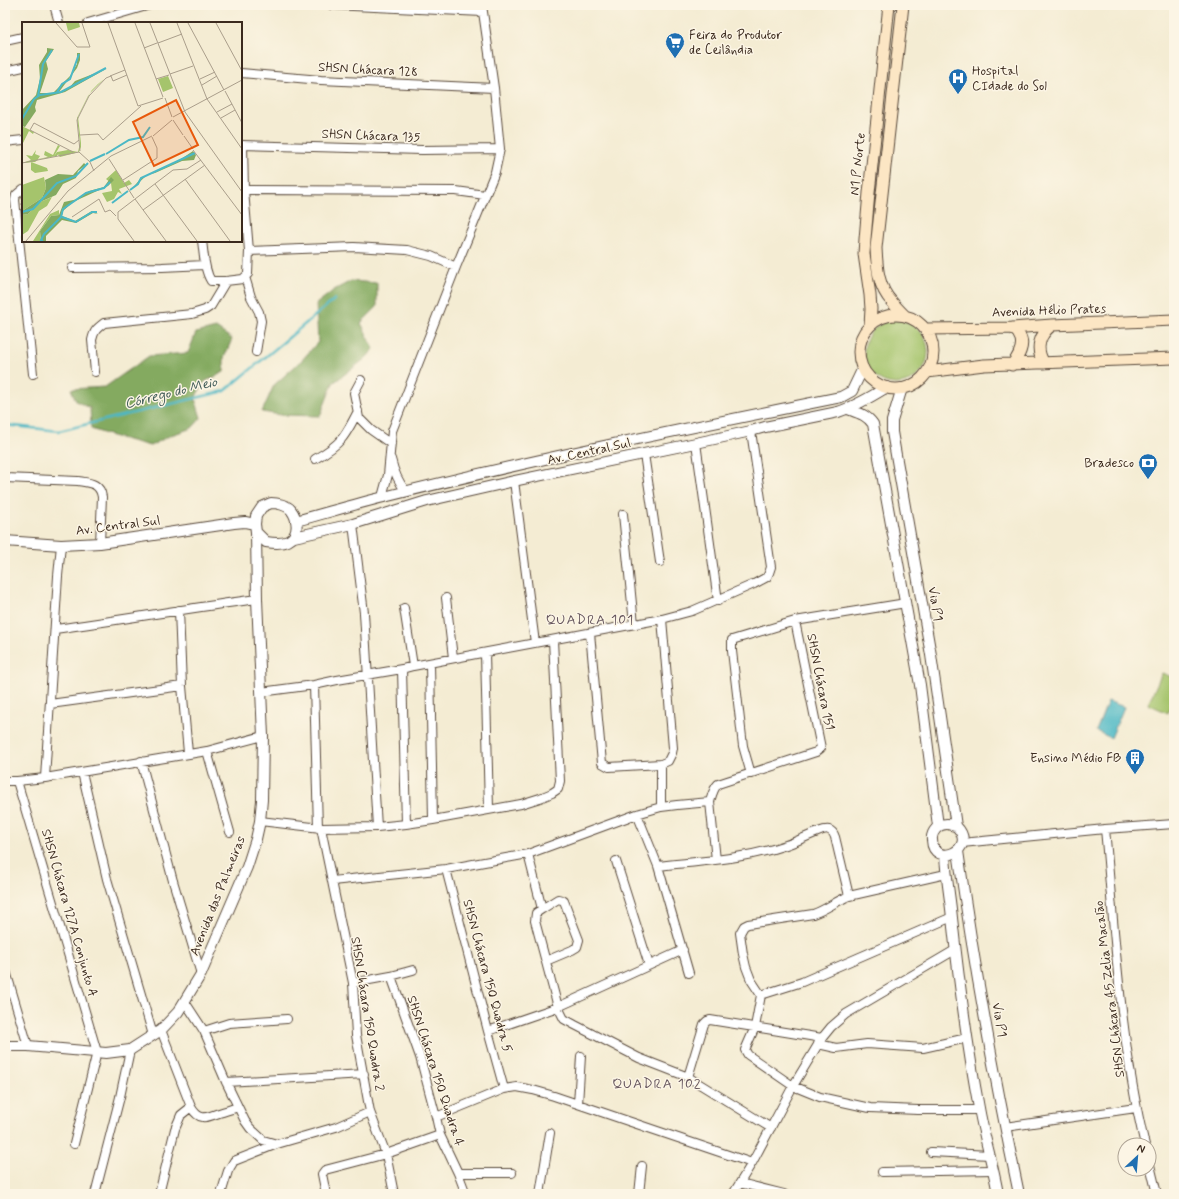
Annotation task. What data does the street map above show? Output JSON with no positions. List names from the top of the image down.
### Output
{
  "streets": {
    "main road": ["N1 P Norte", "Avenida Hélio Prates"],
    "street": [
      "SHSN Chácara 128",
      "SHSN Chácara 135",
      "Av. Central Sul",
      "Via P1",
      "SHSN Chácara 151",
      "Avenida das Palmeiras",
      "SHSN Chácara 127A Conjunto A",
      "SHSN Chácara 150 Quadra 5",
      "SHSN Chácara 45 Zelia Macalão",
      "SHSN Chácara 150 Quadra 2",
      "SHSN Chácara 150 Quadra 4"
    ]
  },
  "crossings": [
    ["N1 P Norte", "Avenida Hélio Prates"],
    ["N1 P Norte", "Av. Central Sul"],
    ["N1 P Norte", "Via P1"],
    ["Avenida Hélio Prates", "Av. Central Sul"],
    ["Avenida Hélio Prates", "Via P1"],
    ["Av. Central Sul", "Via P1"],
    ["Av. Central Sul", "Avenida das Palmeiras"],
    ["Avenida das Palmeiras", "SHSN Chácara 127A Conjunto A"]
  ],
  "districts": ["QUADRA 101", "QUADRA 102"],
  "water": ["Córrego do Meio"],
  "places": {
    "supermarket": ["Feira do Produtor de Ceilândia"],
    "hospital": ["Hospital CIdade do Sol"],
    "bank": ["Bradesco"],
    "building": ["Ensino Médio FB"]
  },
  "north": "top right"
}
